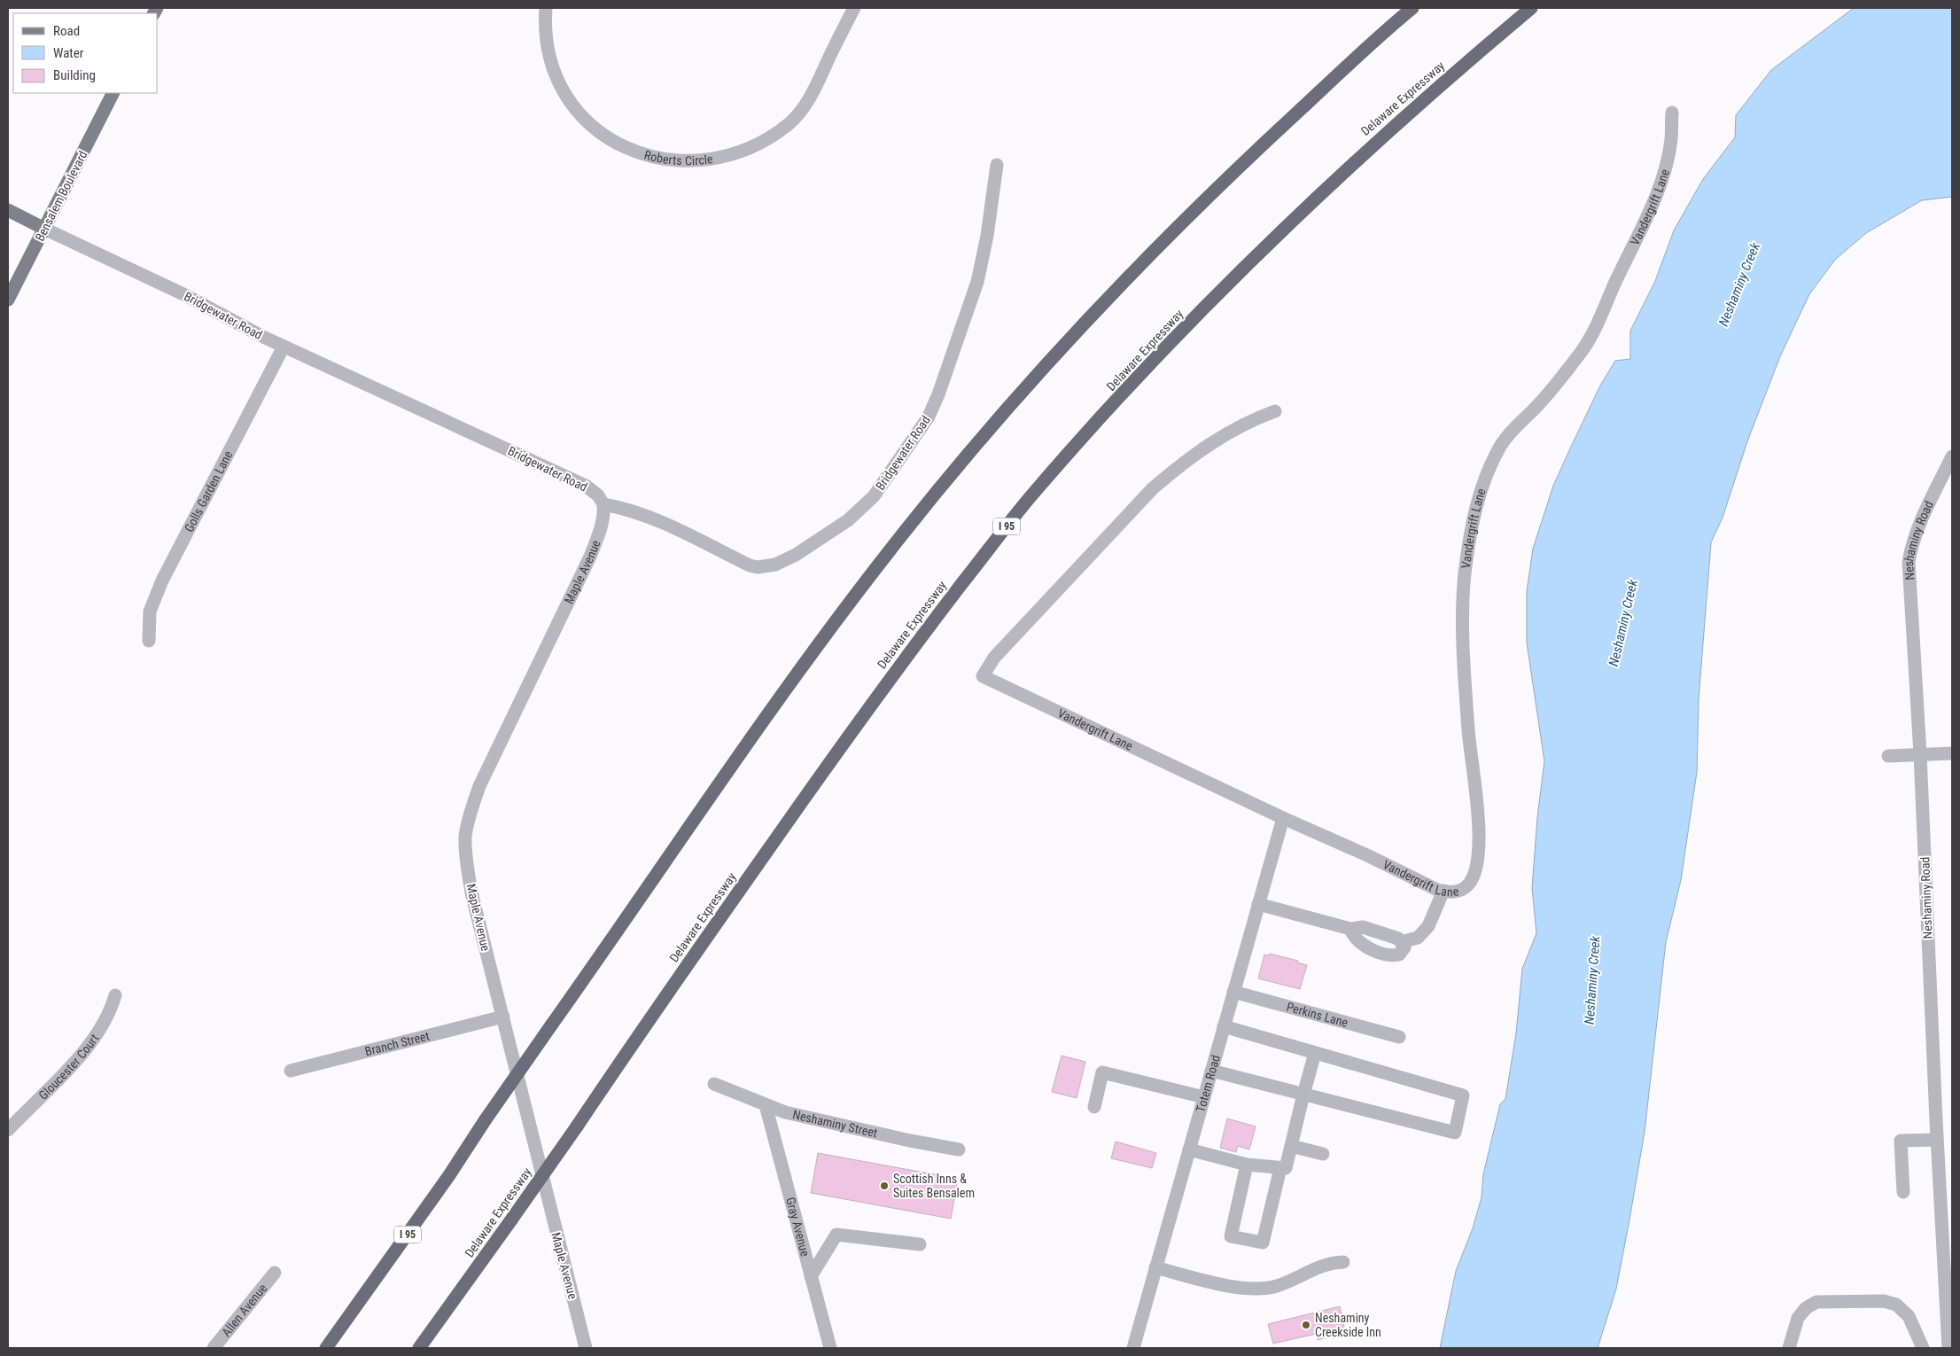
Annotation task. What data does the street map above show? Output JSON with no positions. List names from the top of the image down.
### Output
{
  "streets": {
    "highway": ["Delaware Expressway", "I 95"],
    "main road": ["Bensalem Boulevard", "Bridgewater Road"],
    "street": [
      "Roberts Circle",
      "Vandergrift Lane",
      "Golls Garden Lane",
      "Neshaminy Road",
      "Maple Avenue",
      "Perkins Lane",
      "Branch Street",
      "Gloucester Court",
      "Totem Road",
      "Neshaminy Street",
      "Gray Avenue",
      "Allen Avenue"
    ]
  },
  "crossings": [
    ["Bensalem Boulevard", "Bridgewater Road"],
    ["Vandergrift Lane", "Totem Road"],
    ["Bridgewater Road", "Golls Garden Lane"],
    ["Bridgewater Road", "Maple Avenue"],
    ["Maple Avenue", "Branch Street"],
    ["Perkins Lane", "Totem Road"],
    ["Neshaminy Street", "Gray Avenue"]
  ],
  "water": ["Neshaminy Creek"],
  "places": ["Scottish Inns & Suites Bensalem", "Neshaminy Creekside Inn"],
  "legend": ["Road", "Water", "Building"]
}
